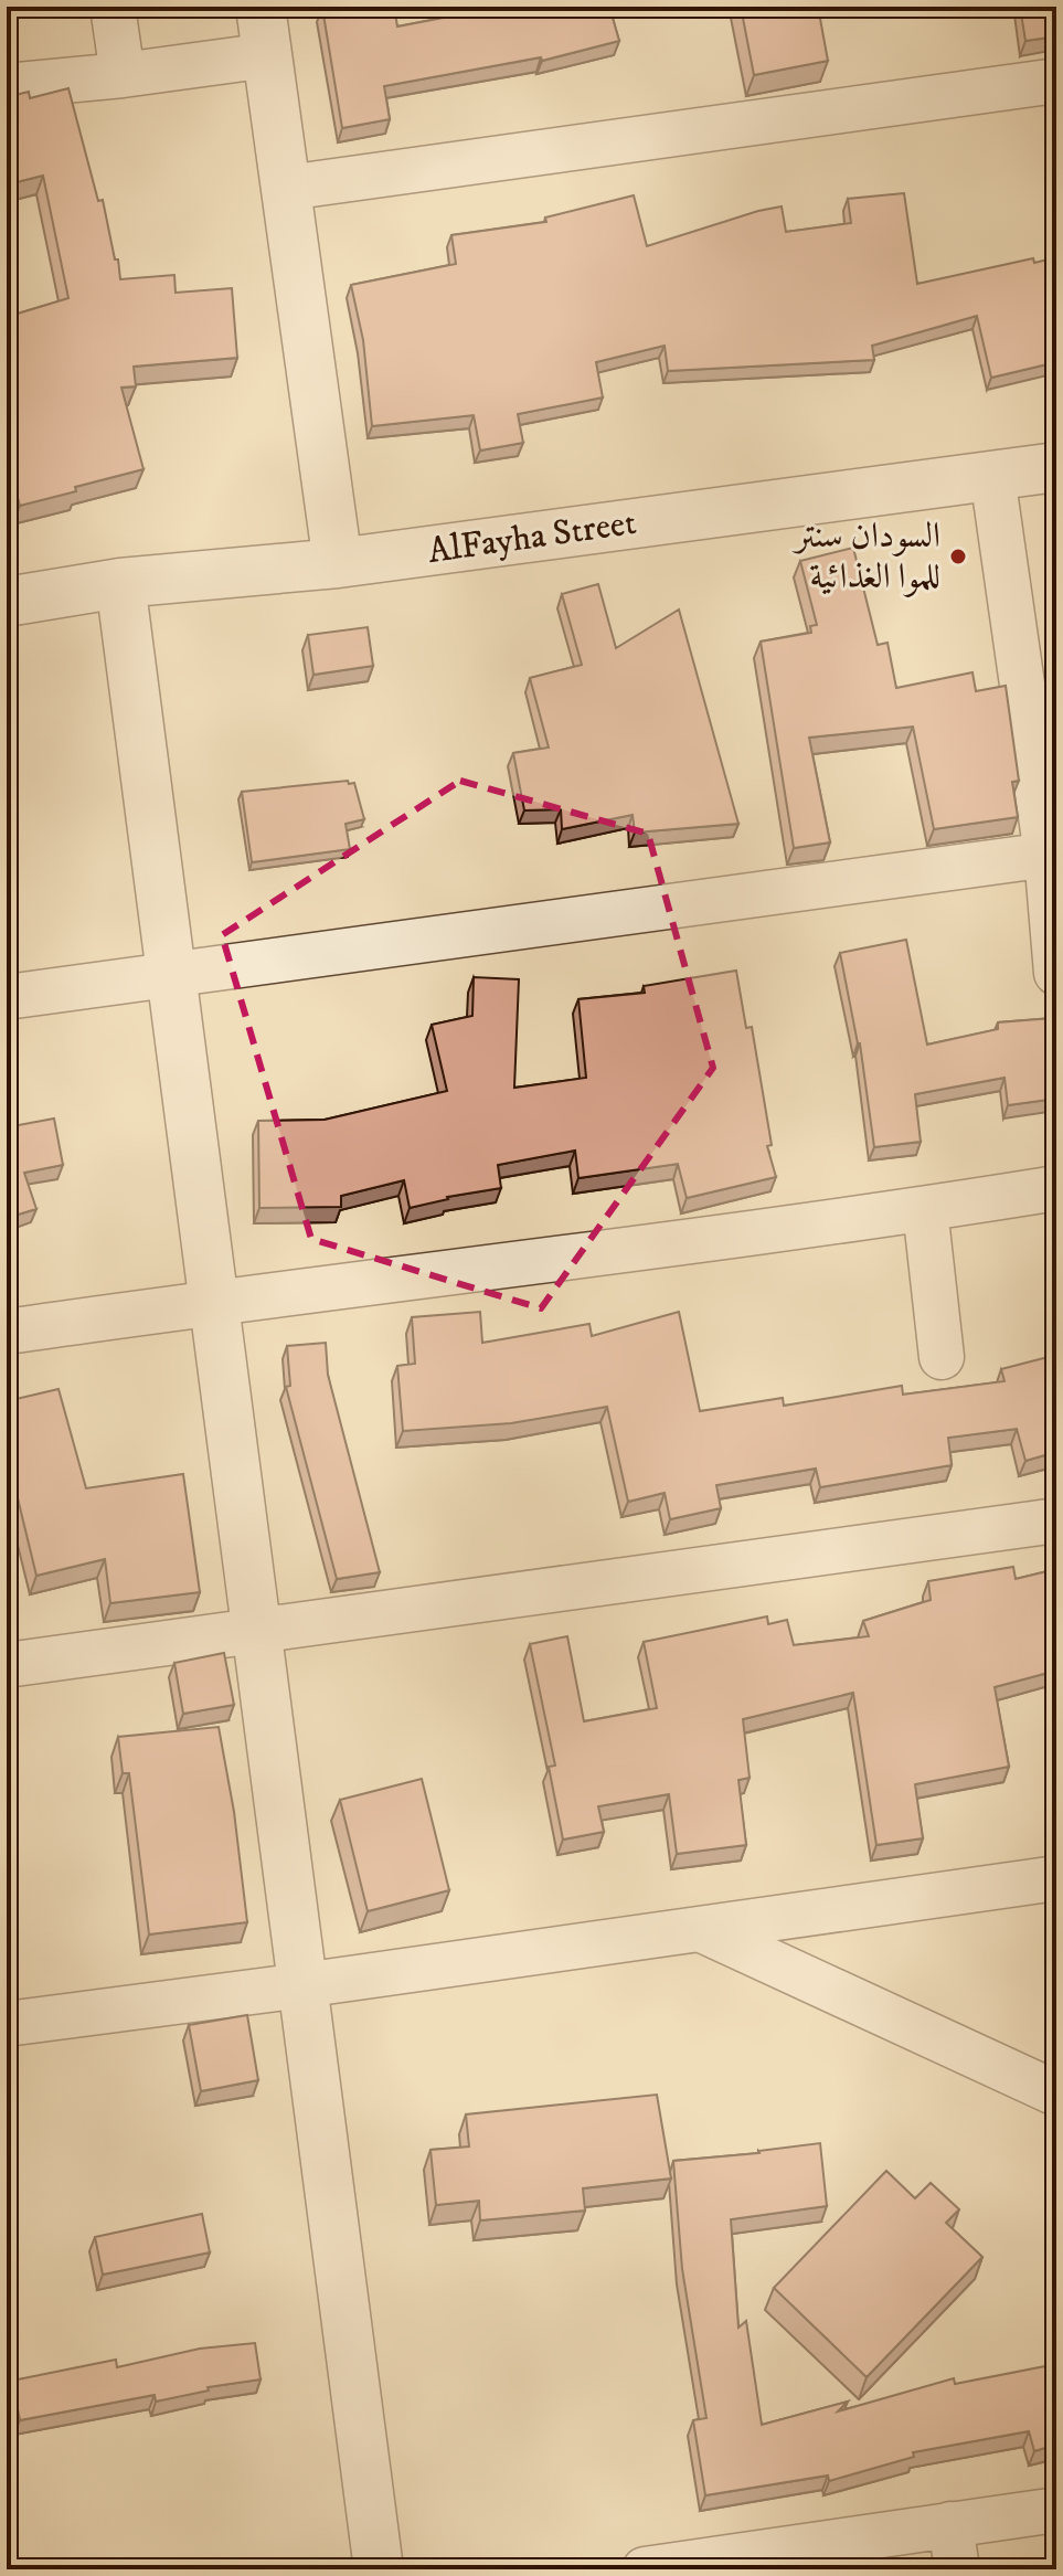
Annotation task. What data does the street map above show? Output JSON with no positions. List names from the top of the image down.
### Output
{
  "streets": {
    "street": ["AlFayha Street"]
  },
  "places": ["السودان سنتر للموا الغذائية"]
}
